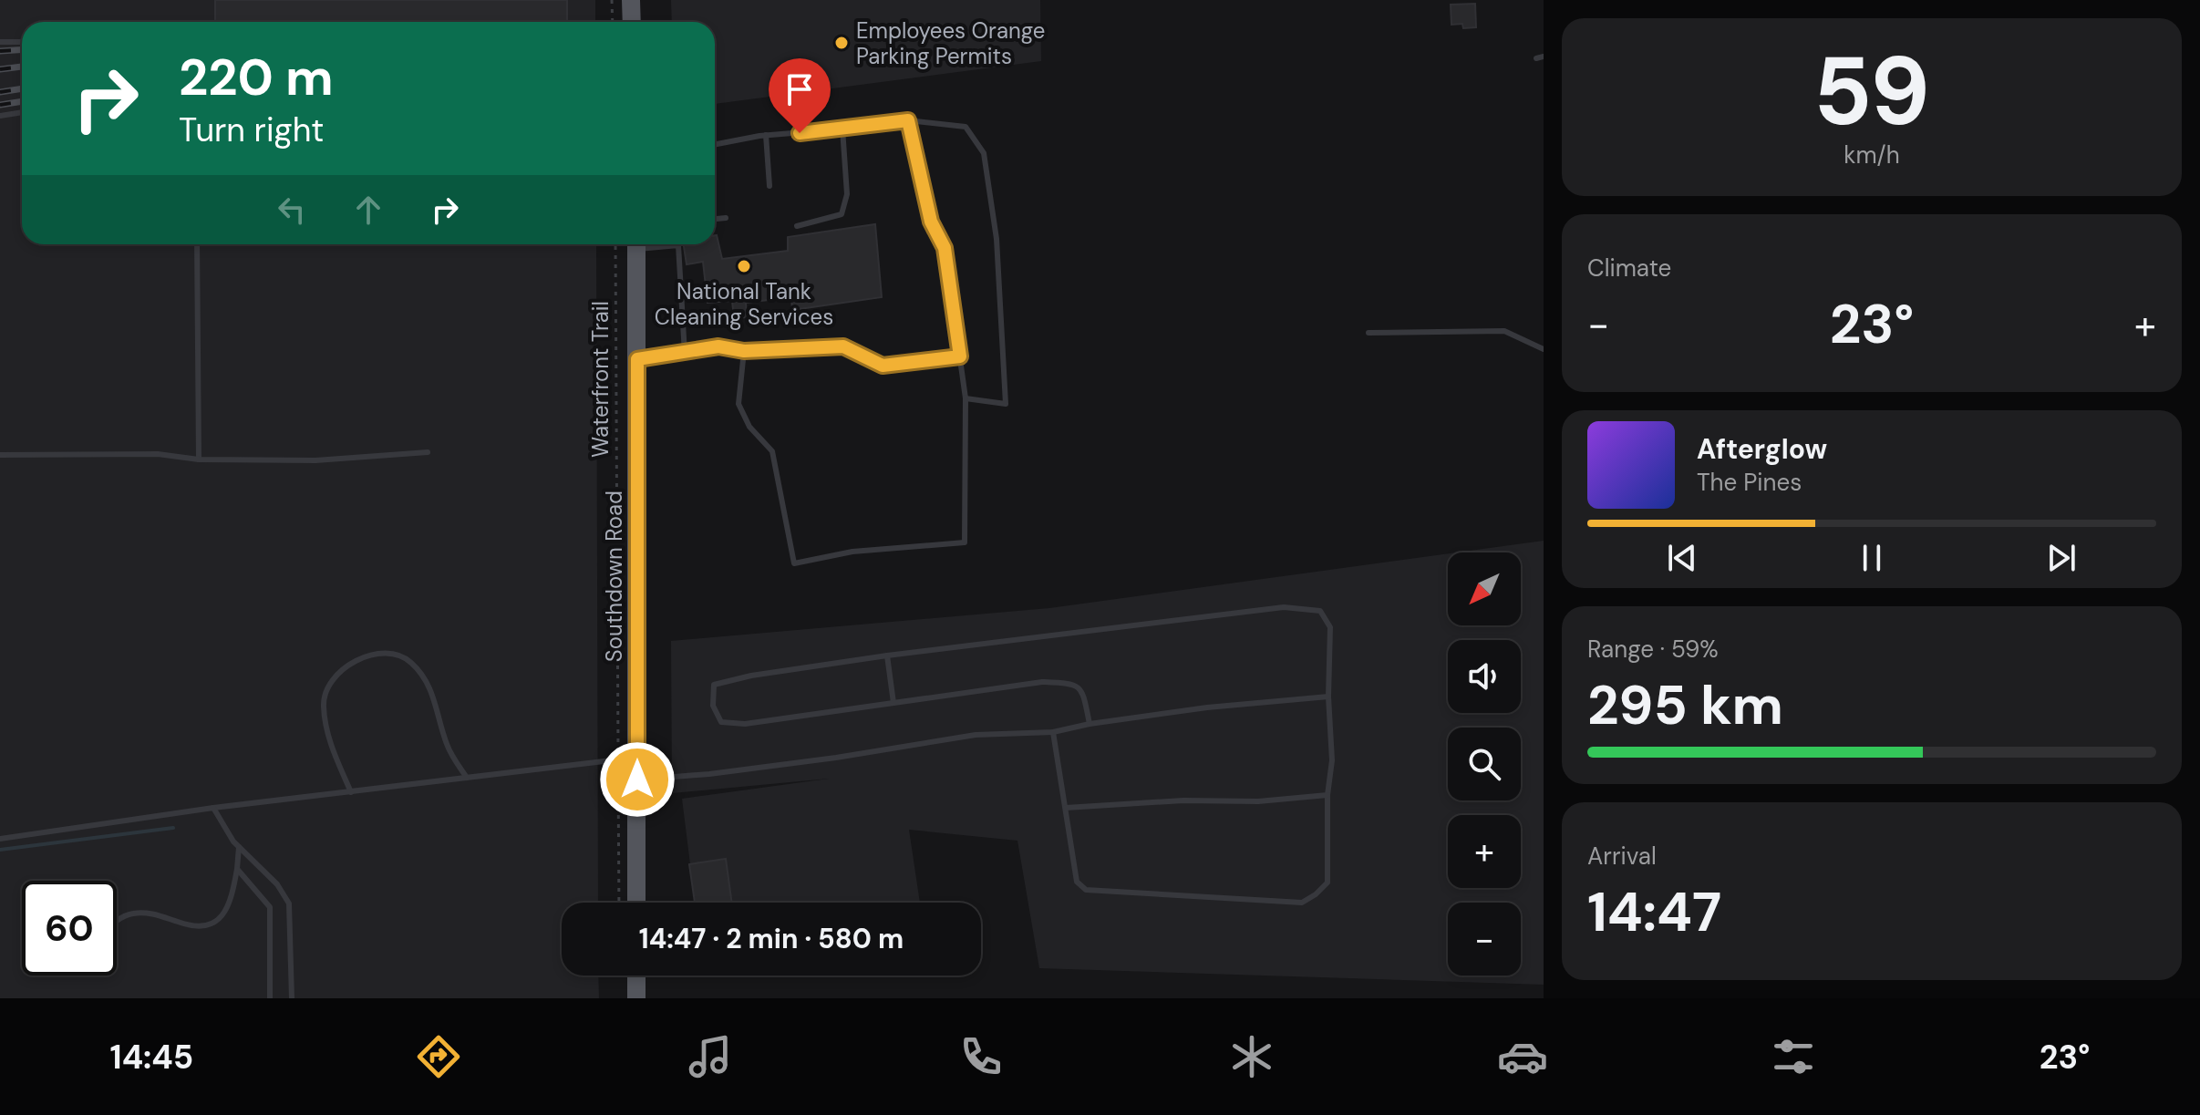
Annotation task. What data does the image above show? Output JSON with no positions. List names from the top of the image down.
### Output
{
  "streets": {
    "main road": ["Southdown Road"],
    "path": ["Waterfront Trail"]
  },
  "crossings": [
    ["Waterfront Trail", "Southdown Road"]
  ],
  "places": ["Employees Orange Parking Permits", "National Tank Cleaning Services"],
  "north": "bottom left",
  "page": {
    "tile": [
      ["59", "km/h"],
      "Climate",
      ["Range · 59%", "295 km"],
      ["Arrival", "14:47"]
    ],
    "turn": ["220 m", "Turn right"],
    "heat": ["−", "23°", "+"],
    "song": ["Afterglow", "The Pines"],
    "map_buttons": ["+", "−"],
    "limit": "60",
    "trip": "14:47 · 2 min · 580 m",
    "tabs": ["14:45", "23°"]
  }
}
